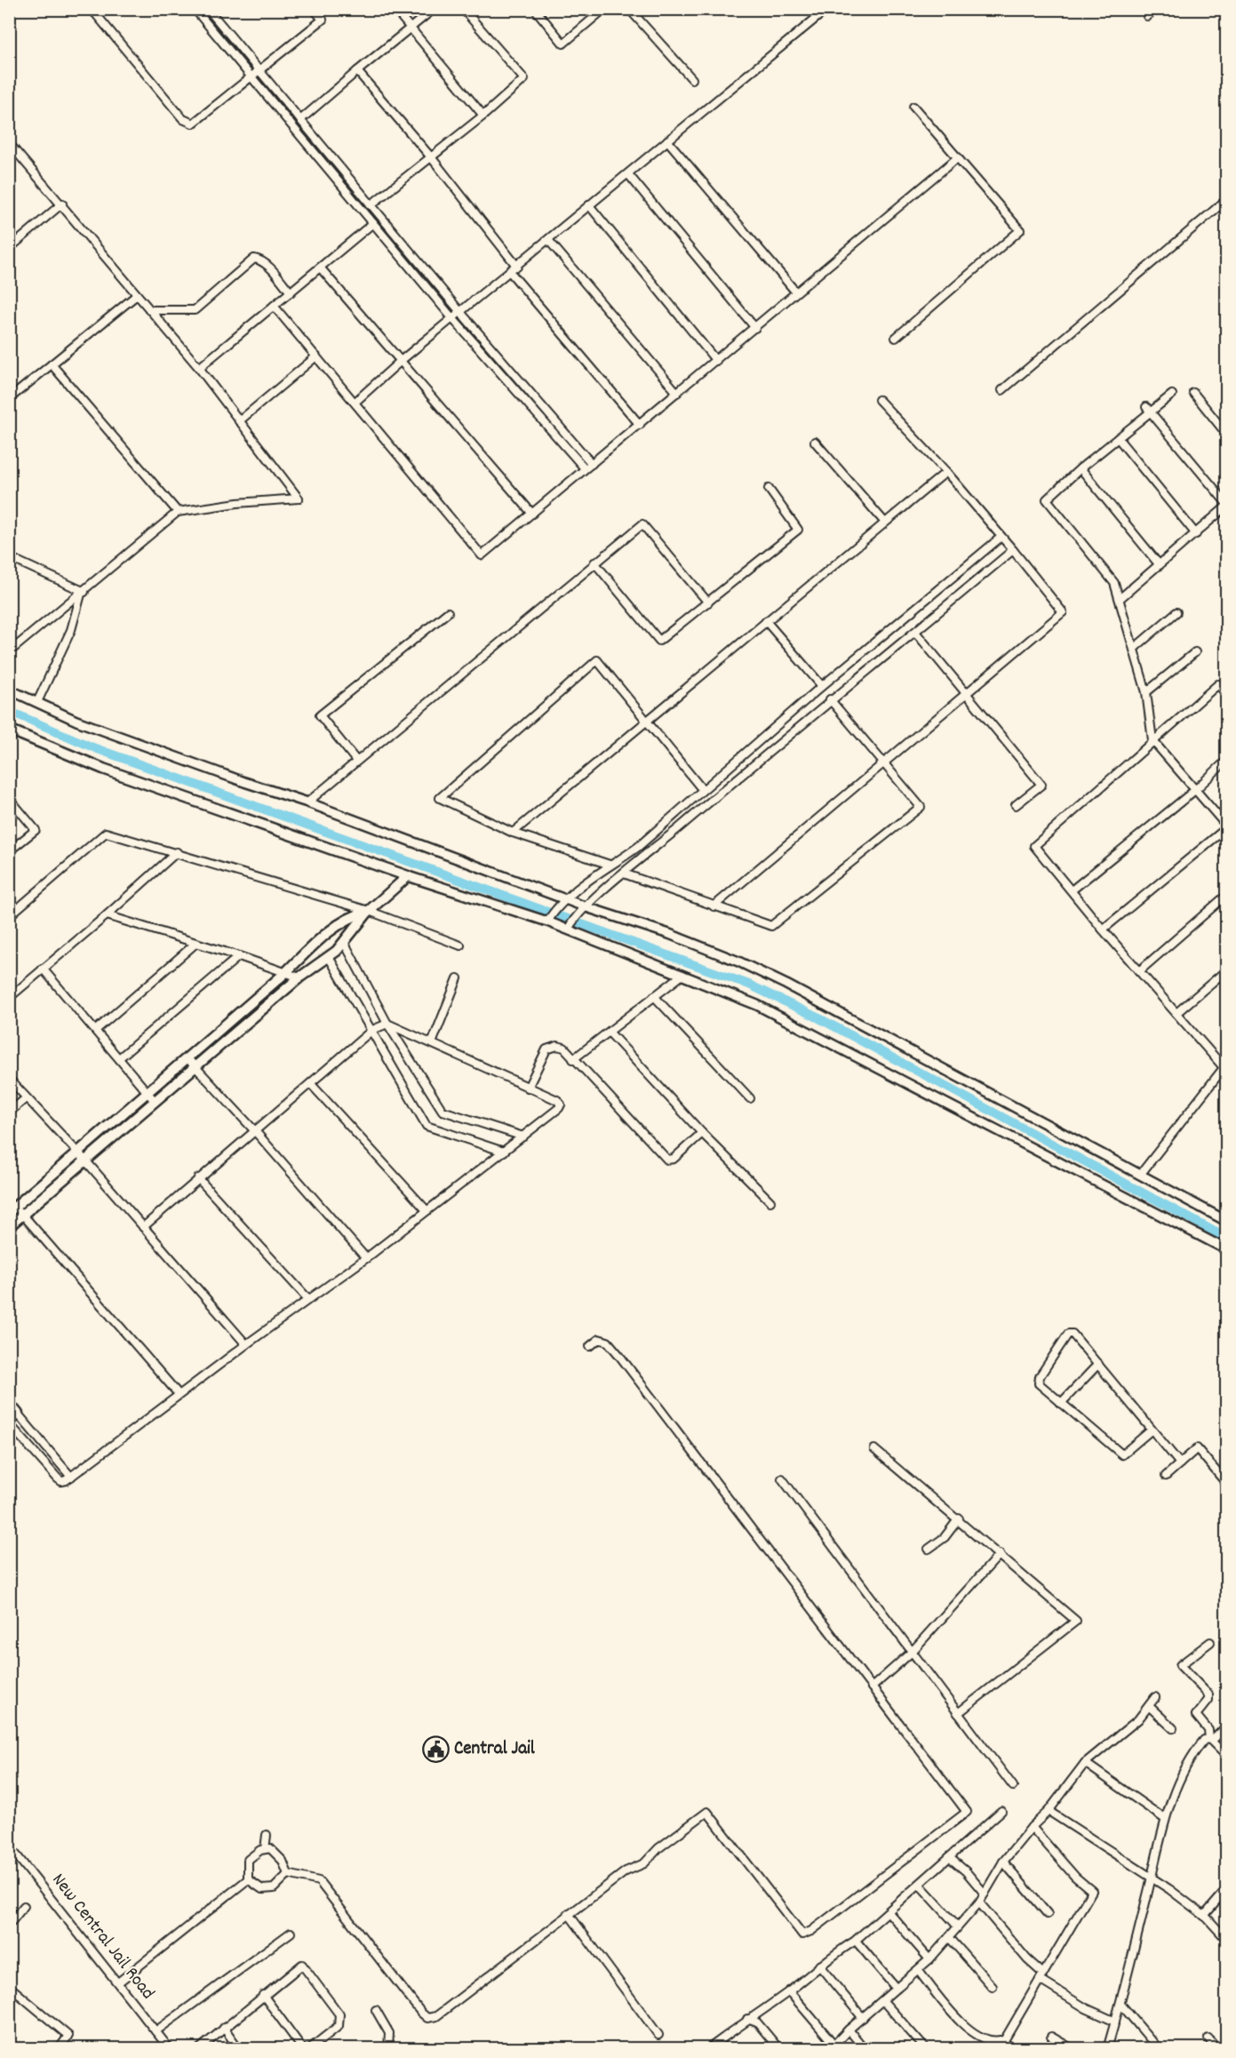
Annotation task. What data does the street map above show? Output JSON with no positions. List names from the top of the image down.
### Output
{
  "streets": {
    "street": ["New Central Jail Road"]
  },
  "places": {
    "public building": ["Central Jail"]
  }
}
